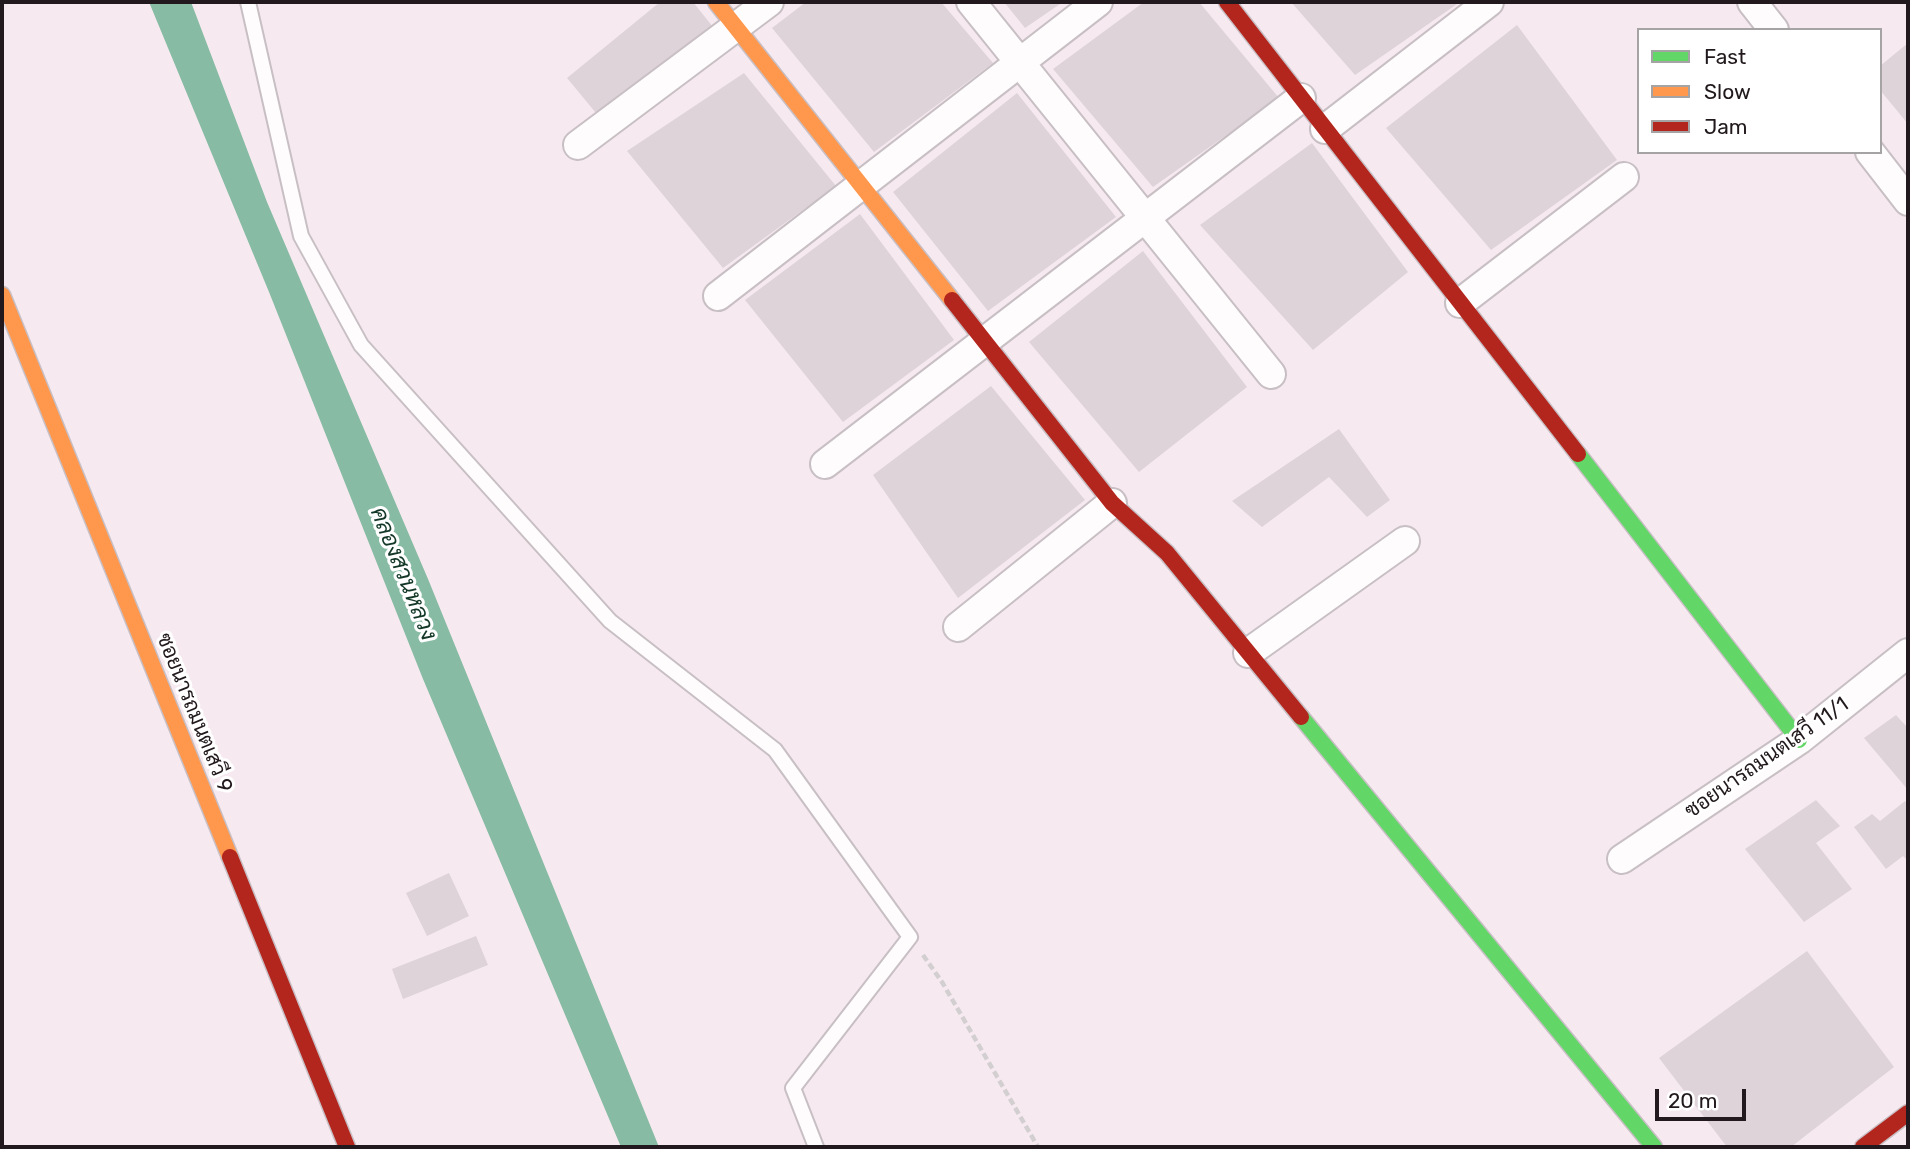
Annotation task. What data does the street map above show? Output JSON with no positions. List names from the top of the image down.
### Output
{
  "streets": {
    "street": ["ซอยนารถมนตเสวี 9", "ซอยนารถมนตเสวี 11/1"]
  },
  "water": ["คลองสวนหลวง"],
  "legend": ["Fast", "Slow", "Jam"],
  "scale_bar": "20 m"
}
